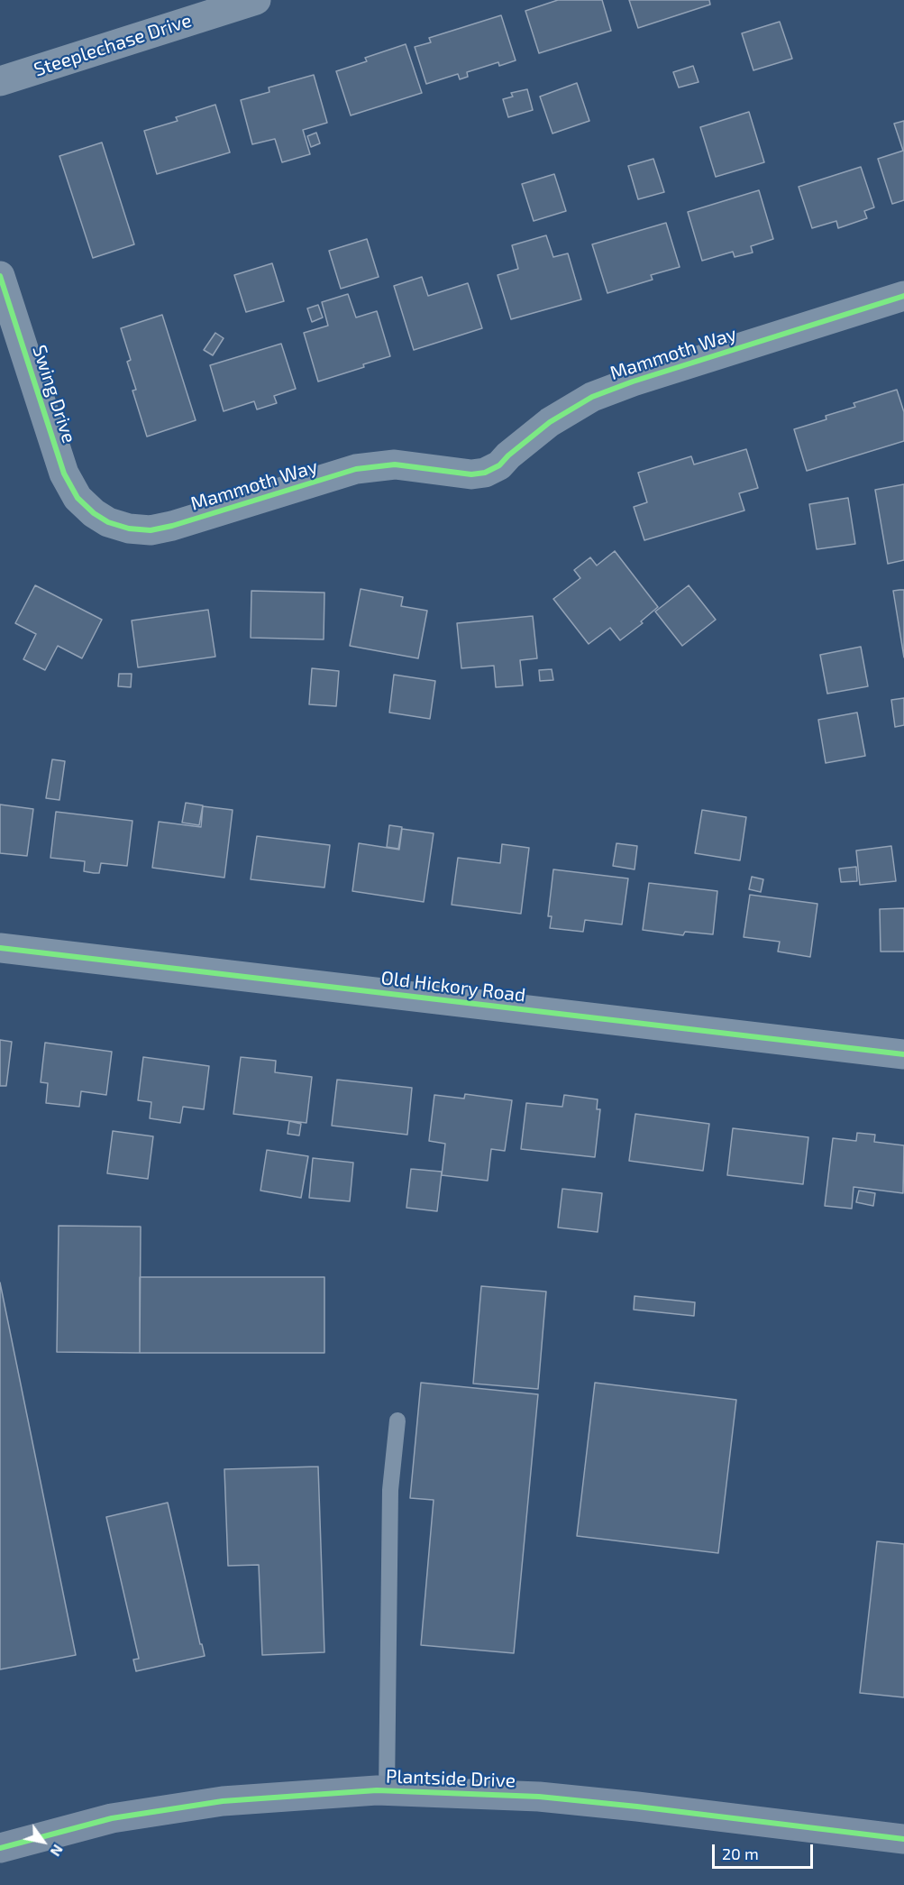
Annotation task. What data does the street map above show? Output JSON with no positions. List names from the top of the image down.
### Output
{
  "streets": {
    "street": [
      "Steeplechase Drive",
      "Mammoth Way",
      "Swing Drive",
      "Old Hickory Road",
      "Plantside Drive"
    ]
  },
  "crossings": [
    ["Mammoth Way", "Swing Drive"]
  ],
  "scale_bar": "20 m",
  "north": "bottom right"
}
